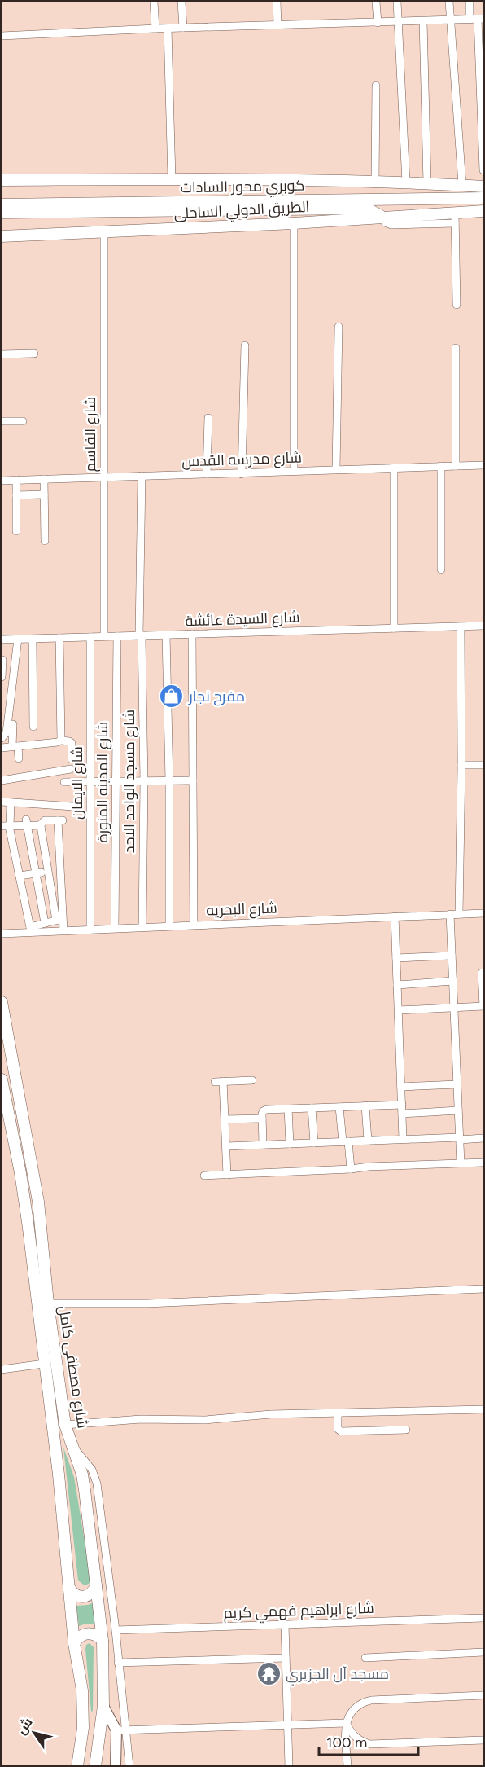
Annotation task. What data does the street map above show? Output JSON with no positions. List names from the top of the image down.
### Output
{
  "streets": {
    "main road": ["كوبري محور السادات", "الطريق الدولي الساحلى", "شارع مصطفى كامل"],
    "street": [
      "شارع القاسم",
      "شارع مدرسه القدس",
      "شارع السيدة عائشة",
      "شارع مسجد الواحد الاحد",
      "شارع المدينه المنورة",
      "شارع الايمان",
      "شارع البحريه",
      "شارع ابراهيم فهمي كريم"
    ]
  },
  "crossings": [
    ["كوبري محور السادات", "الطريق الدولي الساحلى"],
    ["الطريق الدولي الساحلى", "شارع القاسم"],
    ["شارع القاسم", "شارع مدرسه القدس"],
    ["شارع القاسم", "شارع السيدة عائشة"],
    ["شارع مدرسه القدس", "شارع مسجد الواحد الاحد"],
    ["شارع السيدة عائشة", "شارع مسجد الواحد الاحد"],
    ["شارع السيدة عائشة", "شارع المدينه المنورة"],
    ["شارع السيدة عائشة", "شارع الايمان"],
    ["شارع مسجد الواحد الاحد", "شارع البحريه"],
    ["شارع المدينه المنورة", "شارع البحريه"],
    ["شارع الايمان", "شارع البحريه"]
  ],
  "places": {
    "shop": ["مفرح نجار"],
    "temple": ["مسجد آل الجزيري"]
  },
  "scale_bar": "100 m",
  "north": "top left"
}
